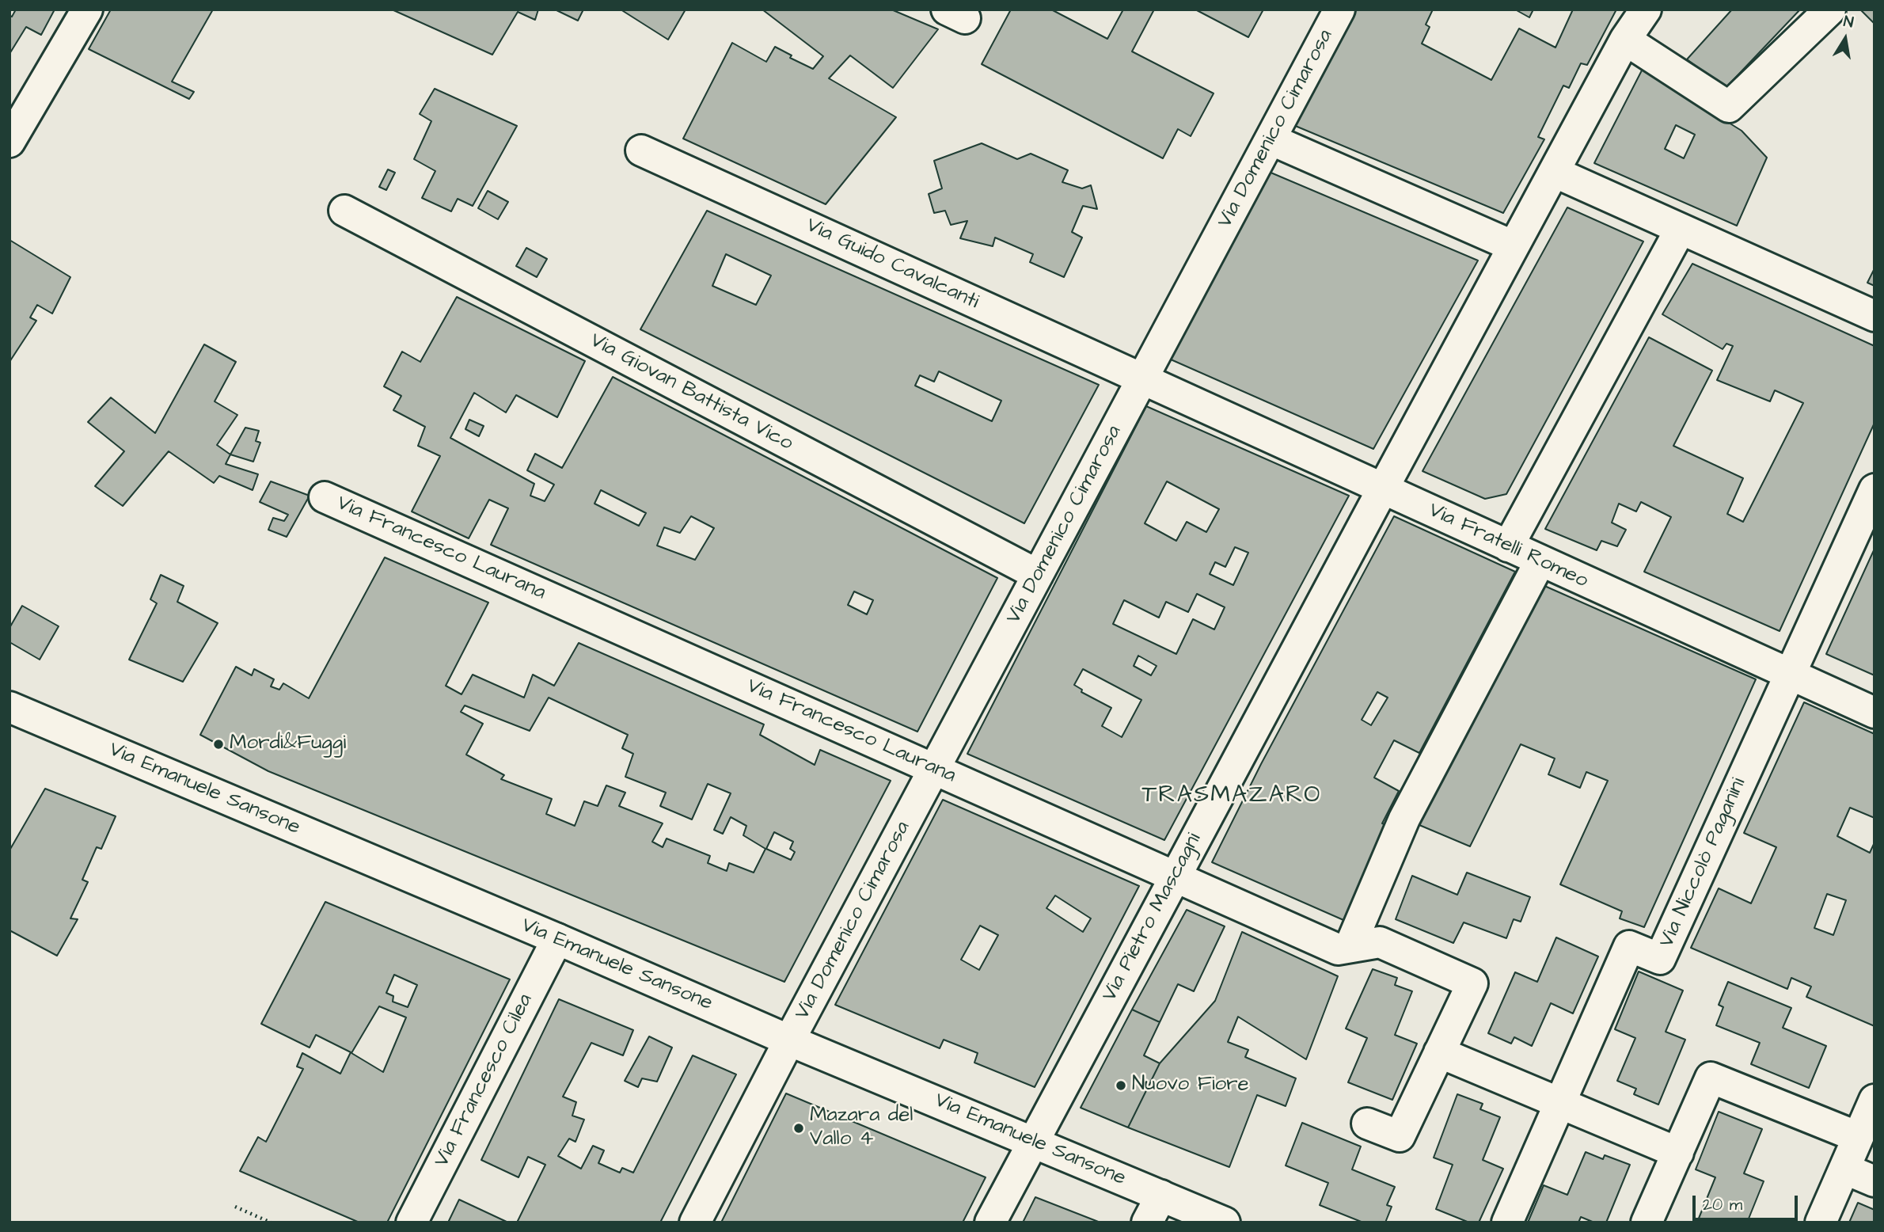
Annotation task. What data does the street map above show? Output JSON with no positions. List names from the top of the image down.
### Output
{
  "streets": {
    "street": [
      "Via Domenico Cimarosa",
      "Via Guido Cavalcanti",
      "Via Giovan Battista Vico",
      "Via Fratelli Romeo",
      "Via Francesco Laurana",
      "Via Emanuele Sansone",
      "Via Niccolò Paganini",
      "Via Pietro Mascagni",
      "Via Francesco Cilea"
    ]
  },
  "crossings": [
    ["Via Domenico Cimarosa", "Via Guido Cavalcanti"],
    ["Via Domenico Cimarosa", "Via Giovan Battista Vico"],
    ["Via Domenico Cimarosa", "Via Fratelli Romeo"],
    ["Via Domenico Cimarosa", "Via Francesco Laurana"],
    ["Via Domenico Cimarosa", "Via Emanuele Sansone"],
    ["Via Guido Cavalcanti", "Via Fratelli Romeo"],
    ["Via Fratelli Romeo", "Via Niccolò Paganini"],
    ["Via Fratelli Romeo", "Via Pietro Mascagni"],
    ["Via Francesco Laurana", "Via Pietro Mascagni"],
    ["Via Emanuele Sansone", "Via Pietro Mascagni"],
    ["Via Emanuele Sansone", "Via Francesco Cilea"]
  ],
  "districts": ["TRASMAZARO"],
  "places": ["Mordi&Fuggi", "Nuovo Fiore", "Mazara del Vallo 4"],
  "scale_bar": "20 m",
  "north": "top"
}
